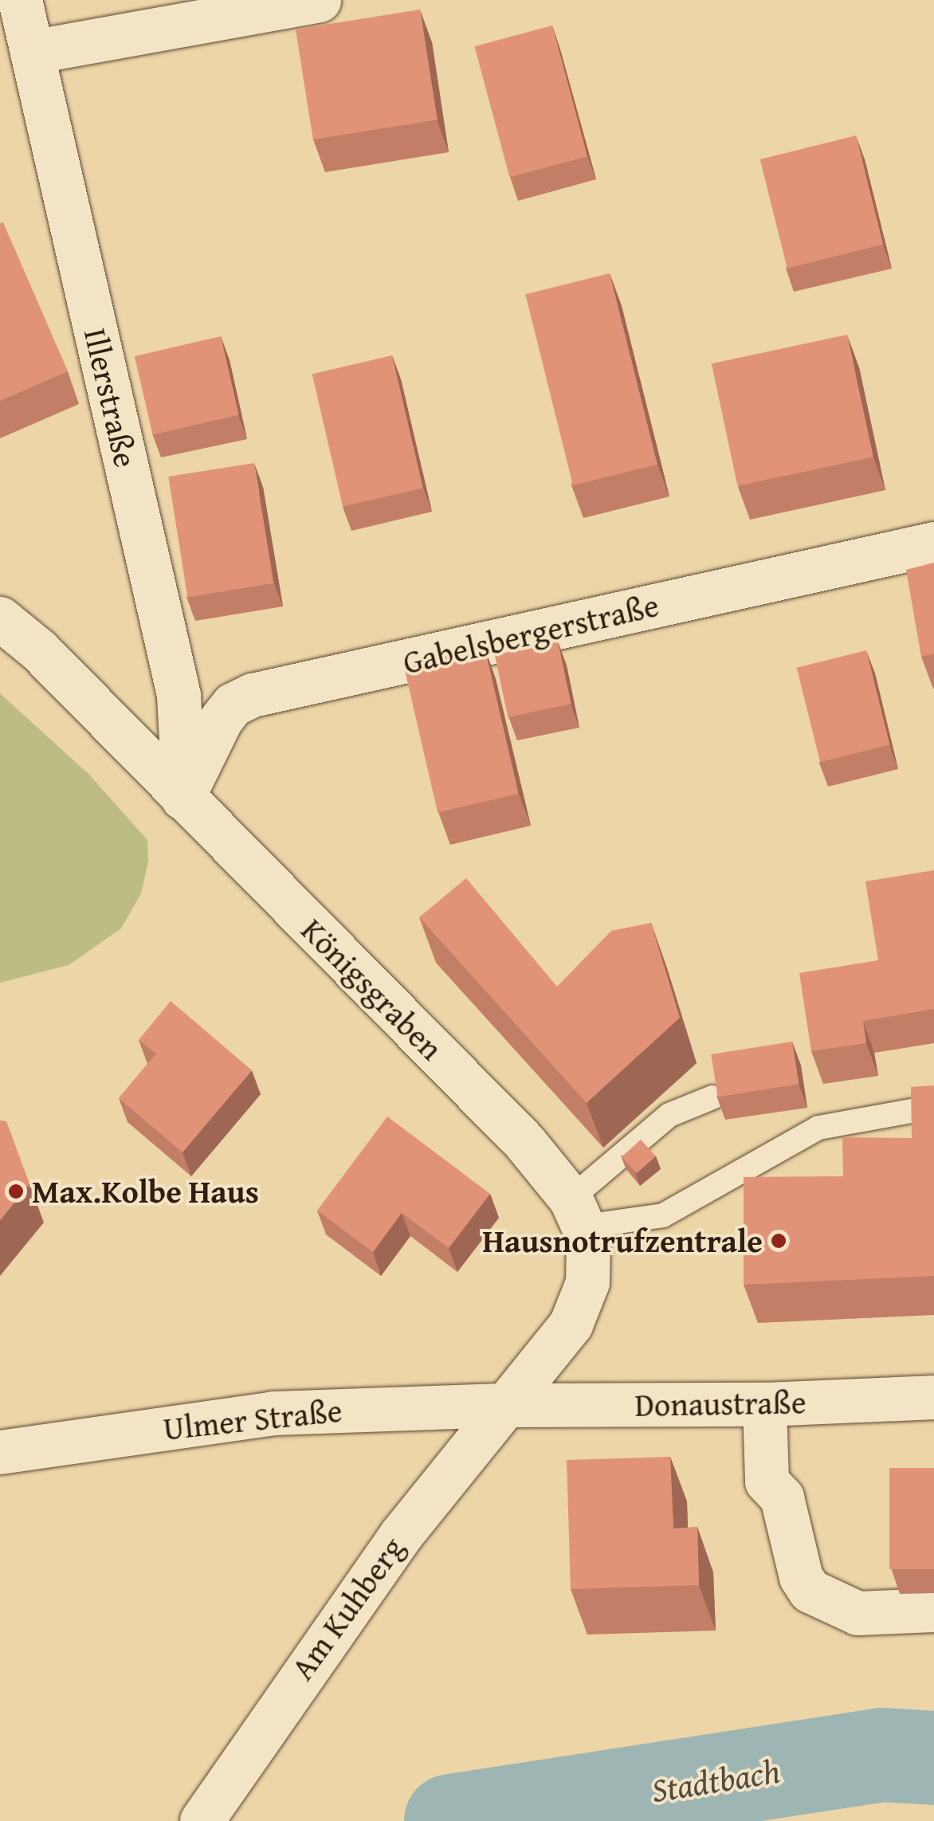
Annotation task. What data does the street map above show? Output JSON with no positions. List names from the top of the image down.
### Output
{
  "streets": {
    "street": [
      "Illerstraße",
      "Gabelsbergerstraße",
      "Königsgraben",
      "Donaustraße",
      "Ulmer Straße",
      "Am Kuhberg"
    ]
  },
  "crossings": [
    ["Illerstraße", "Gabelsbergerstraße"],
    ["Illerstraße", "Königsgraben"],
    ["Gabelsbergerstraße", "Königsgraben"],
    ["Donaustraße", "Ulmer Straße"],
    ["Donaustraße", "Am Kuhberg"],
    ["Ulmer Straße", "Am Kuhberg"]
  ],
  "water": ["Stadtbach"],
  "places": ["Max.Kolbe Haus", "Hausnotrufzentrale"]
}
